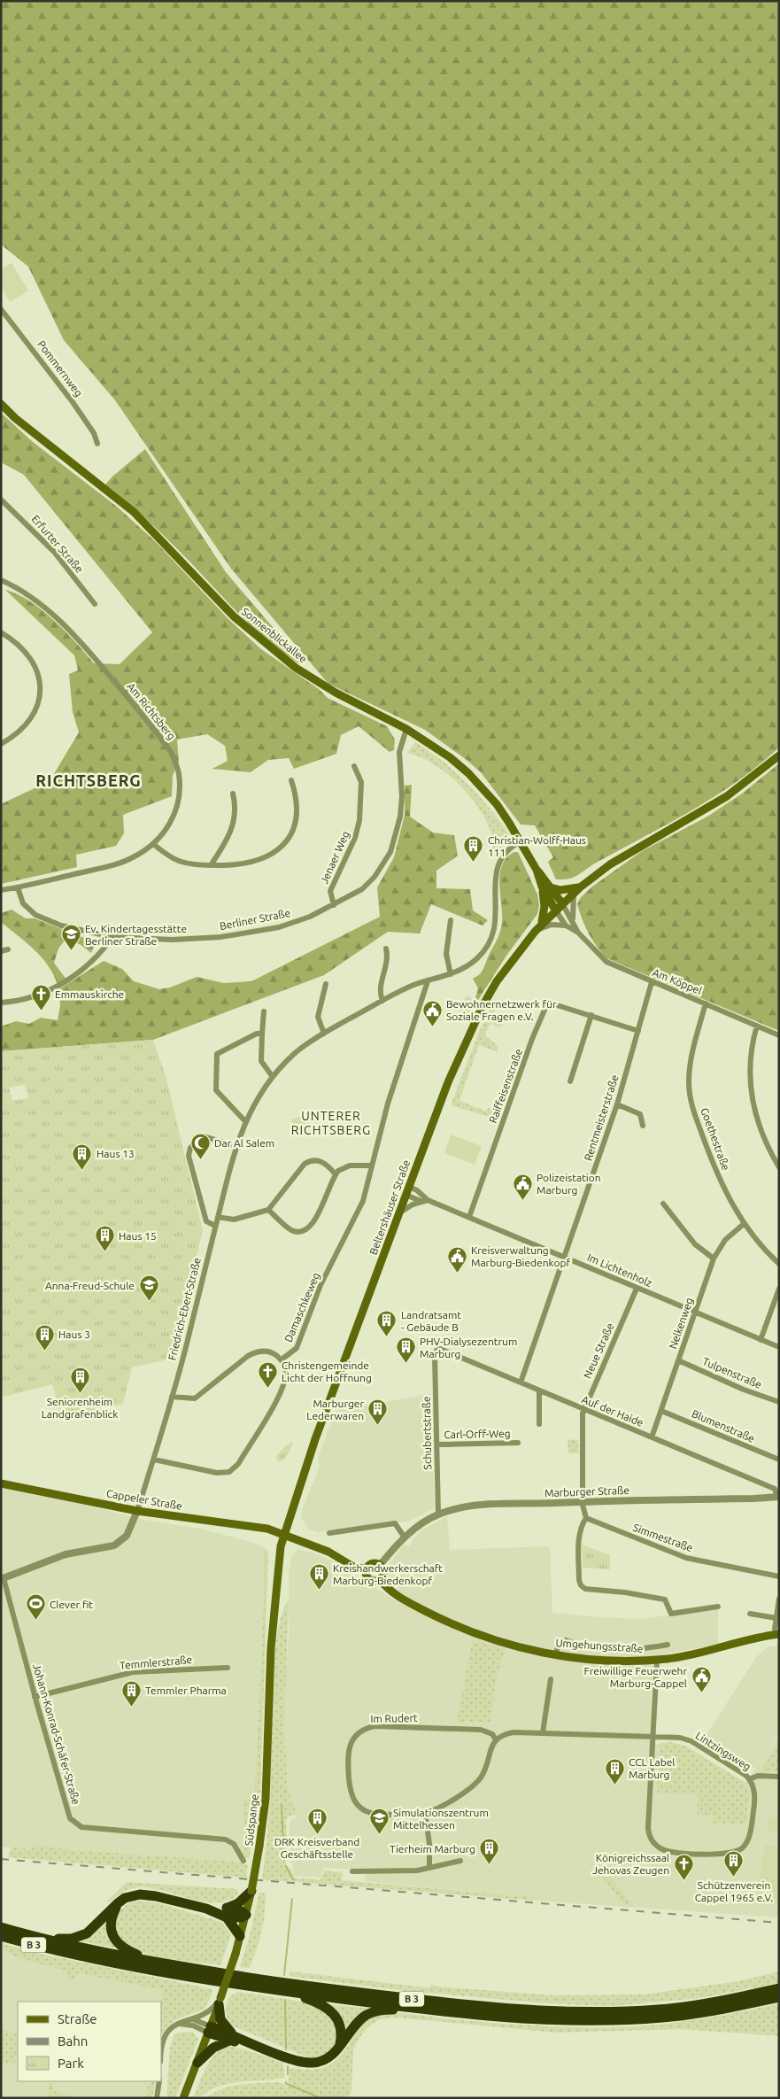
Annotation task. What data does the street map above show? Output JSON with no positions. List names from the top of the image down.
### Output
{
  "streets": {
    "highway": ["B 3"],
    "main road": [
      "Sonnenblickallee",
      "Beltershäuser Straße",
      "Cappeler Straße",
      "Umgehungsstraße",
      "Südspange"
    ],
    "street": [
      "Pommernweg",
      "Erfurter Straße",
      "Am Richtsberg",
      "Jenaer Weg",
      "Berliner Straße",
      "Am Köppel",
      "Raiffeisenstraße",
      "Rentmeisterstraße",
      "Goethestraße",
      "Im Lichtenholz",
      "Damaschkeweg",
      "Friedrich-Ebert-Straße",
      "Nelkenweg",
      "Neue Straße",
      "Tulpenstraße",
      "Auf der Haide",
      "Blumenstraße",
      "Schubertstraße",
      "Carl-Orff-Weg",
      "Marburger Straße",
      "Simmestraße",
      "Temmlerstraße",
      "Im Rudert",
      "Johann-Konrad-Schäfer-Straße",
      "Lintzingsweg"
    ]
  },
  "crossings": [
    ["Sonnenblickallee", "Berliner Straße"],
    ["Sonnenblickallee", "Am Köppel"],
    ["Sonnenblickallee", "Beltershäuser Straße"],
    ["Sonnenblickallee", "Friedrich-Ebert-Straße"],
    ["Am Richtsberg", "Berliner Straße"],
    ["Jenaer Weg", "Berliner Straße"],
    ["Am Köppel", "Rentmeisterstraße"],
    ["Am Köppel", "Goethestraße"],
    ["Am Köppel", "Beltershäuser Straße"],
    ["Raiffeisenstraße", "Rentmeisterstraße"],
    ["Raiffeisenstraße", "Im Lichtenholz"],
    ["Rentmeisterstraße", "Im Lichtenholz"],
    ["Rentmeisterstraße", "Auf der Haide"],
    ["Goethestraße", "Nelkenweg"],
    ["Beltershäuser Straße", "Im Lichtenholz"],
    ["Beltershäuser Straße", "Cappeler Straße"],
    ["Beltershäuser Straße", "Südspange"],
    ["Im Lichtenholz", "Nelkenweg"],
    ["Im Lichtenholz", "Neue Straße"],
    ["Damaschkeweg", "Friedrich-Ebert-Straße"],
    ["Friedrich-Ebert-Straße", "Cappeler Straße"],
    ["Nelkenweg", "Tulpenstraße"],
    ["Nelkenweg", "Auf der Haide"],
    ["Nelkenweg", "Blumenstraße"],
    ["Neue Straße", "Auf der Haide"],
    ["Neue Straße", "Marburger Straße"],
    ["Auf der Haide", "Schubertstraße"],
    ["Auf der Haide", "Marburger Straße"],
    ["Schubertstraße", "Carl-Orff-Weg"],
    ["Schubertstraße", "Marburger Straße"],
    ["Marburger Straße", "Umgehungsstraße"],
    ["Cappeler Straße", "Südspange"],
    ["Umgehungsstraße", "Lintzingsweg"],
    ["Temmlerstraße", "Johann-Konrad-Schäfer-Straße"]
  ],
  "districts": ["RICHTSBERG", "UNTERER RICHTSBERG"],
  "places": {
    "building": [
      "Christian-Wolff-Haus 111",
      "Haus 13",
      "Haus 15",
      "Landratsamt - Gebäude B",
      "Haus 3",
      "PHV-Dialysezentrum Marburg",
      "Seniorenheim Landgrafenblick",
      "Marburger Lederwaren",
      "Kreishandwerkerschaft Marburg-Biedenkopf",
      "Temmler Pharma",
      "CCL Label Marburg",
      "DRK Kreisverband Geschäftsstelle",
      "Tierheim Marburg",
      "Schützenverein Cappel 1965 e.V."
    ],
    "school or university": ["Ev. Kindertagesstätte Berliner Straße", "Anna-Freud-Schule", "Simulationszentrum Mittelhessen"],
    "church": ["Emmauskirche", "Christengemeinde Licht der Hoffnung", "Königreichssaal Jehovas Zeugen"],
    "public building": [
      "Bewohnernetzwerk für Soziale Fragen e.V.",
      "Polizeistation Marburg",
      "Kreisverwaltung Marburg-Biedenkopf",
      "Freiwillige Feuerwehr Marburg-Cappel"
    ],
    "mosque": ["Dar Al Salem"],
    "sports": ["Clever fit"]
  },
  "legend": ["Straße", "Bahn", "Park"]
}
